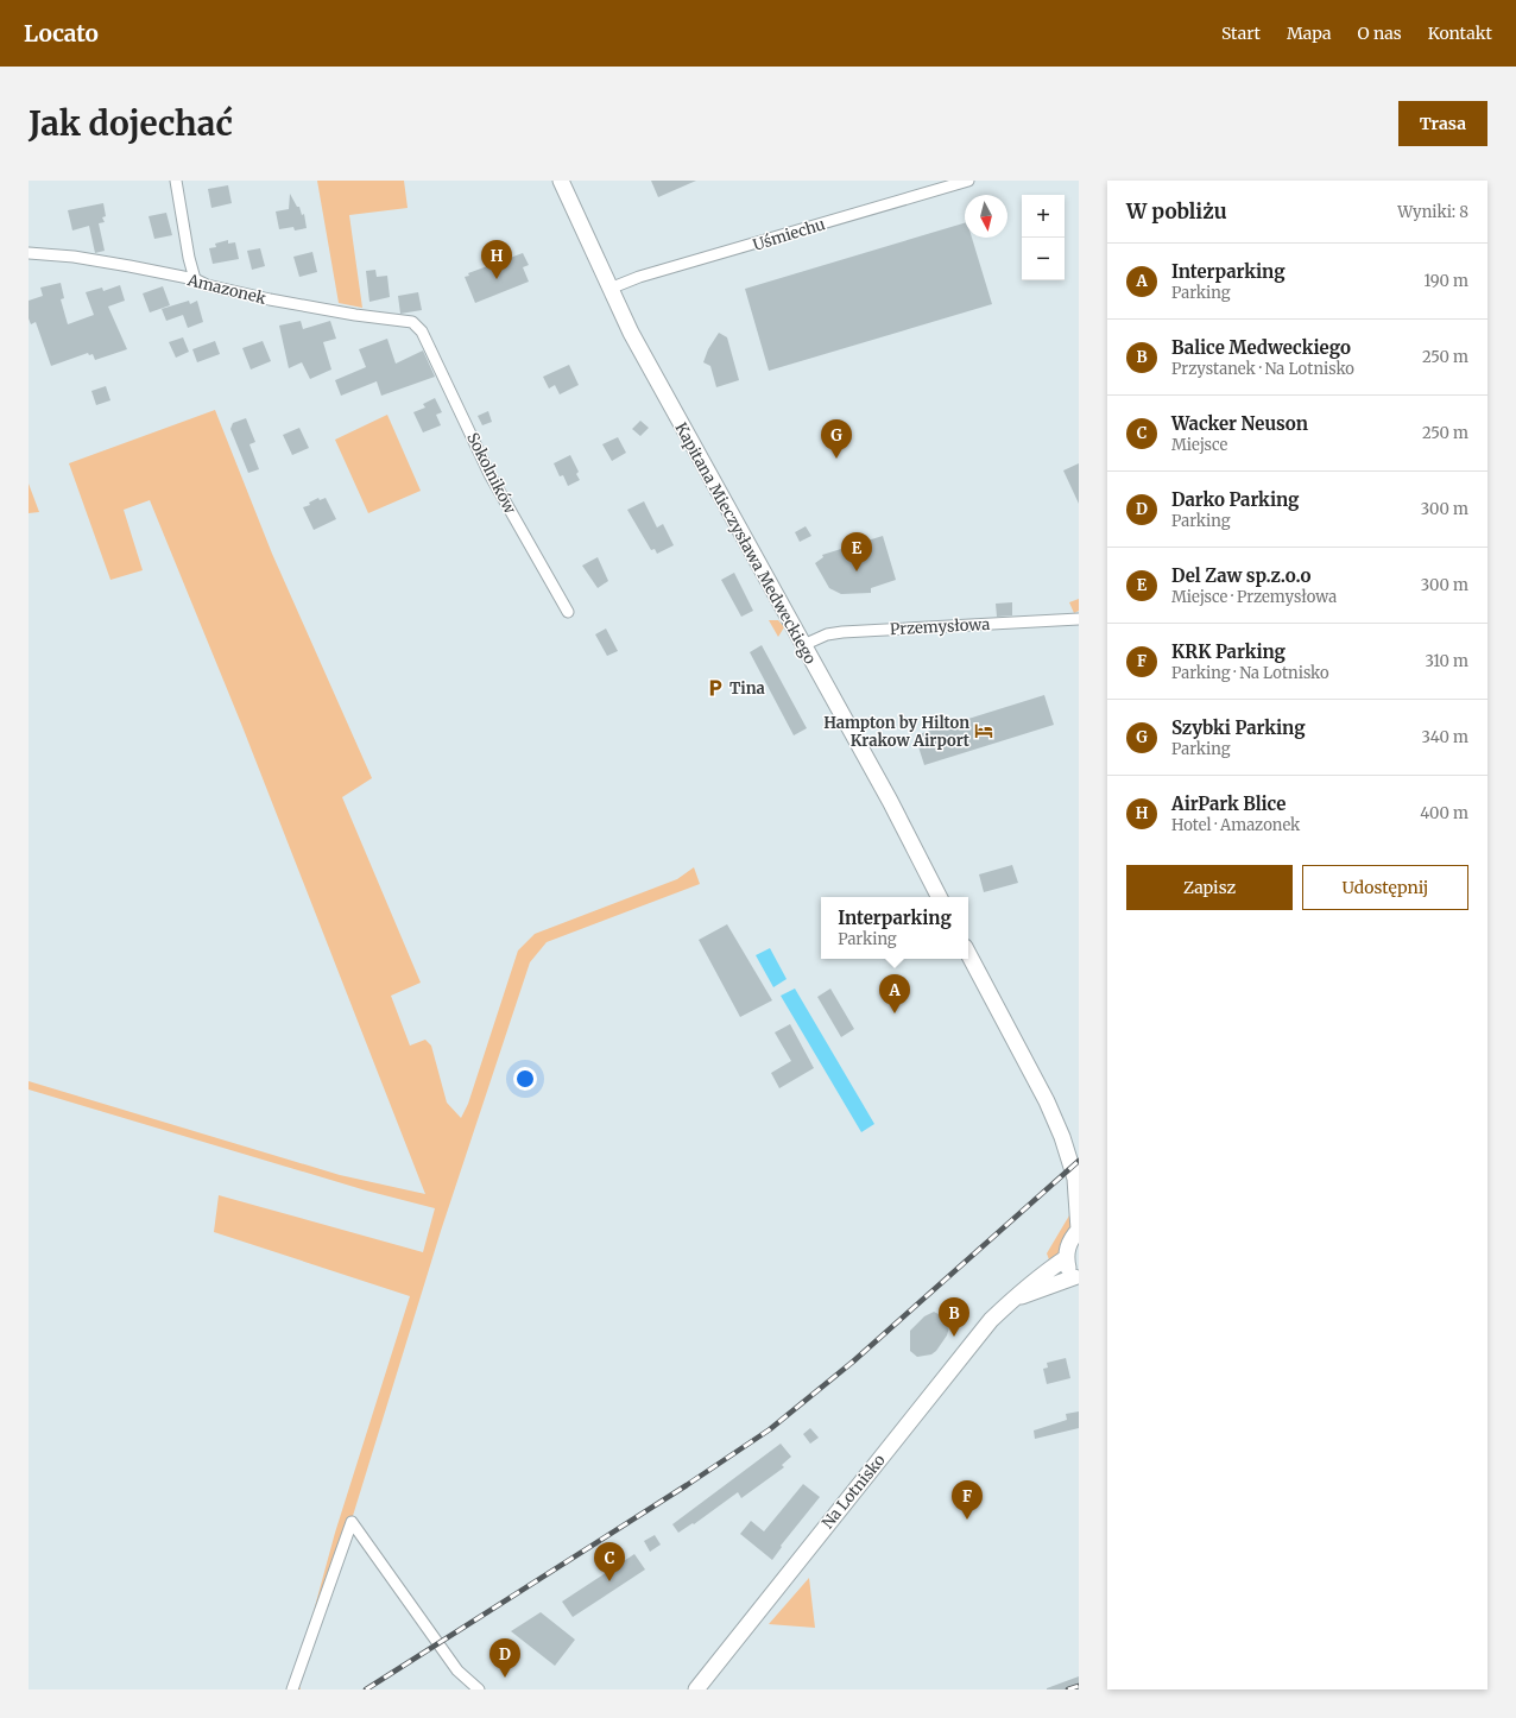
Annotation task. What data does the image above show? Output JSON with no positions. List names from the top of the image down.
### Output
{
  "streets": {
    "main road": ["Kapitana Mieczysława Medweckiego", "Na Lotnisko"],
    "street": [
      "Uśmiechu",
      "Amazonek",
      "Sokolników",
      "Przemysłowa"
    ]
  },
  "crossings": [
    ["Uśmiechu", "Kapitana Mieczysława Medweckiego"],
    ["Amazonek", "Sokolników"],
    ["Kapitana Mieczysława Medweckiego", "Przemysłowa"]
  ],
  "places": {
    "parking": ["Tina"],
    "hotel": ["Hampton by Hilton Krakow Airport"]
  },
  "north": "bottom",
  "page": {
    "header": "Locato",
    "nav": [
      "Start",
      "Mapa",
      "O nas",
      "Kontakt"
    ],
    "buttons": [
      "Trasa",
      ["Zapisz", "Udostępnij"]
    ],
    "title": "Jak dojechać",
    "heading": ["W pobliżu", "Wyniki: 8"],
    "map_buttons": ["+", "−"],
    "pins": [
      "H",
      "G",
      "E",
      "A",
      "B",
      "F",
      "C",
      "D"
    ],
    "list": [
      {
        "mark": "A",
        "name": "Interparking",
        "note": "Parking",
        "value": "190 m"
      },
      {
        "mark": "B",
        "name": "Balice Medweckiego",
        "note": "Przystanek · Na Lotnisko",
        "value": "250 m"
      },
      {
        "mark": "C",
        "name": "Wacker Neuson",
        "note": "Miejsce",
        "value": "250 m"
      },
      {
        "mark": "D",
        "name": "Darko Parking",
        "note": "Parking",
        "value": "300 m"
      },
      {
        "mark": "E",
        "name": "Del Zaw sp.z.o.o",
        "note": "Miejsce · Przemysłowa",
        "value": "300 m"
      },
      {
        "mark": "F",
        "name": "KRK Parking",
        "note": "Parking · Na Lotnisko",
        "value": "310 m"
      },
      {
        "mark": "G",
        "name": "Szybki Parking",
        "note": "Parking",
        "value": "340 m"
      },
      {
        "mark": "H",
        "name": "AirPark Blice",
        "note": "Hotel · Amazonek",
        "value": "400 m"
      }
    ],
    "popup": ["Interparking", "Parking"]
  }
}
